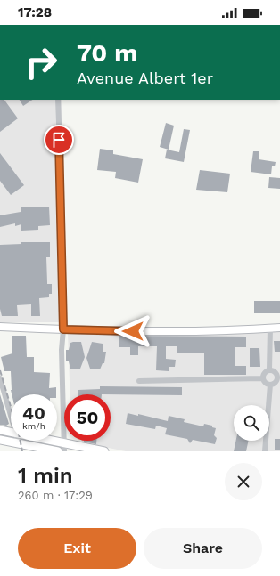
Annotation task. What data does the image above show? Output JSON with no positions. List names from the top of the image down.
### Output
{
  "page": {
    "status": "17:28",
    "turn": ["70 m", "Avenue Albert 1er"],
    "speed": "40 km/h",
    "limit": "50",
    "heading": ["1 min", "260 m · 17:29"],
    "buttons": ["Exit", "Share"]
  }
}
